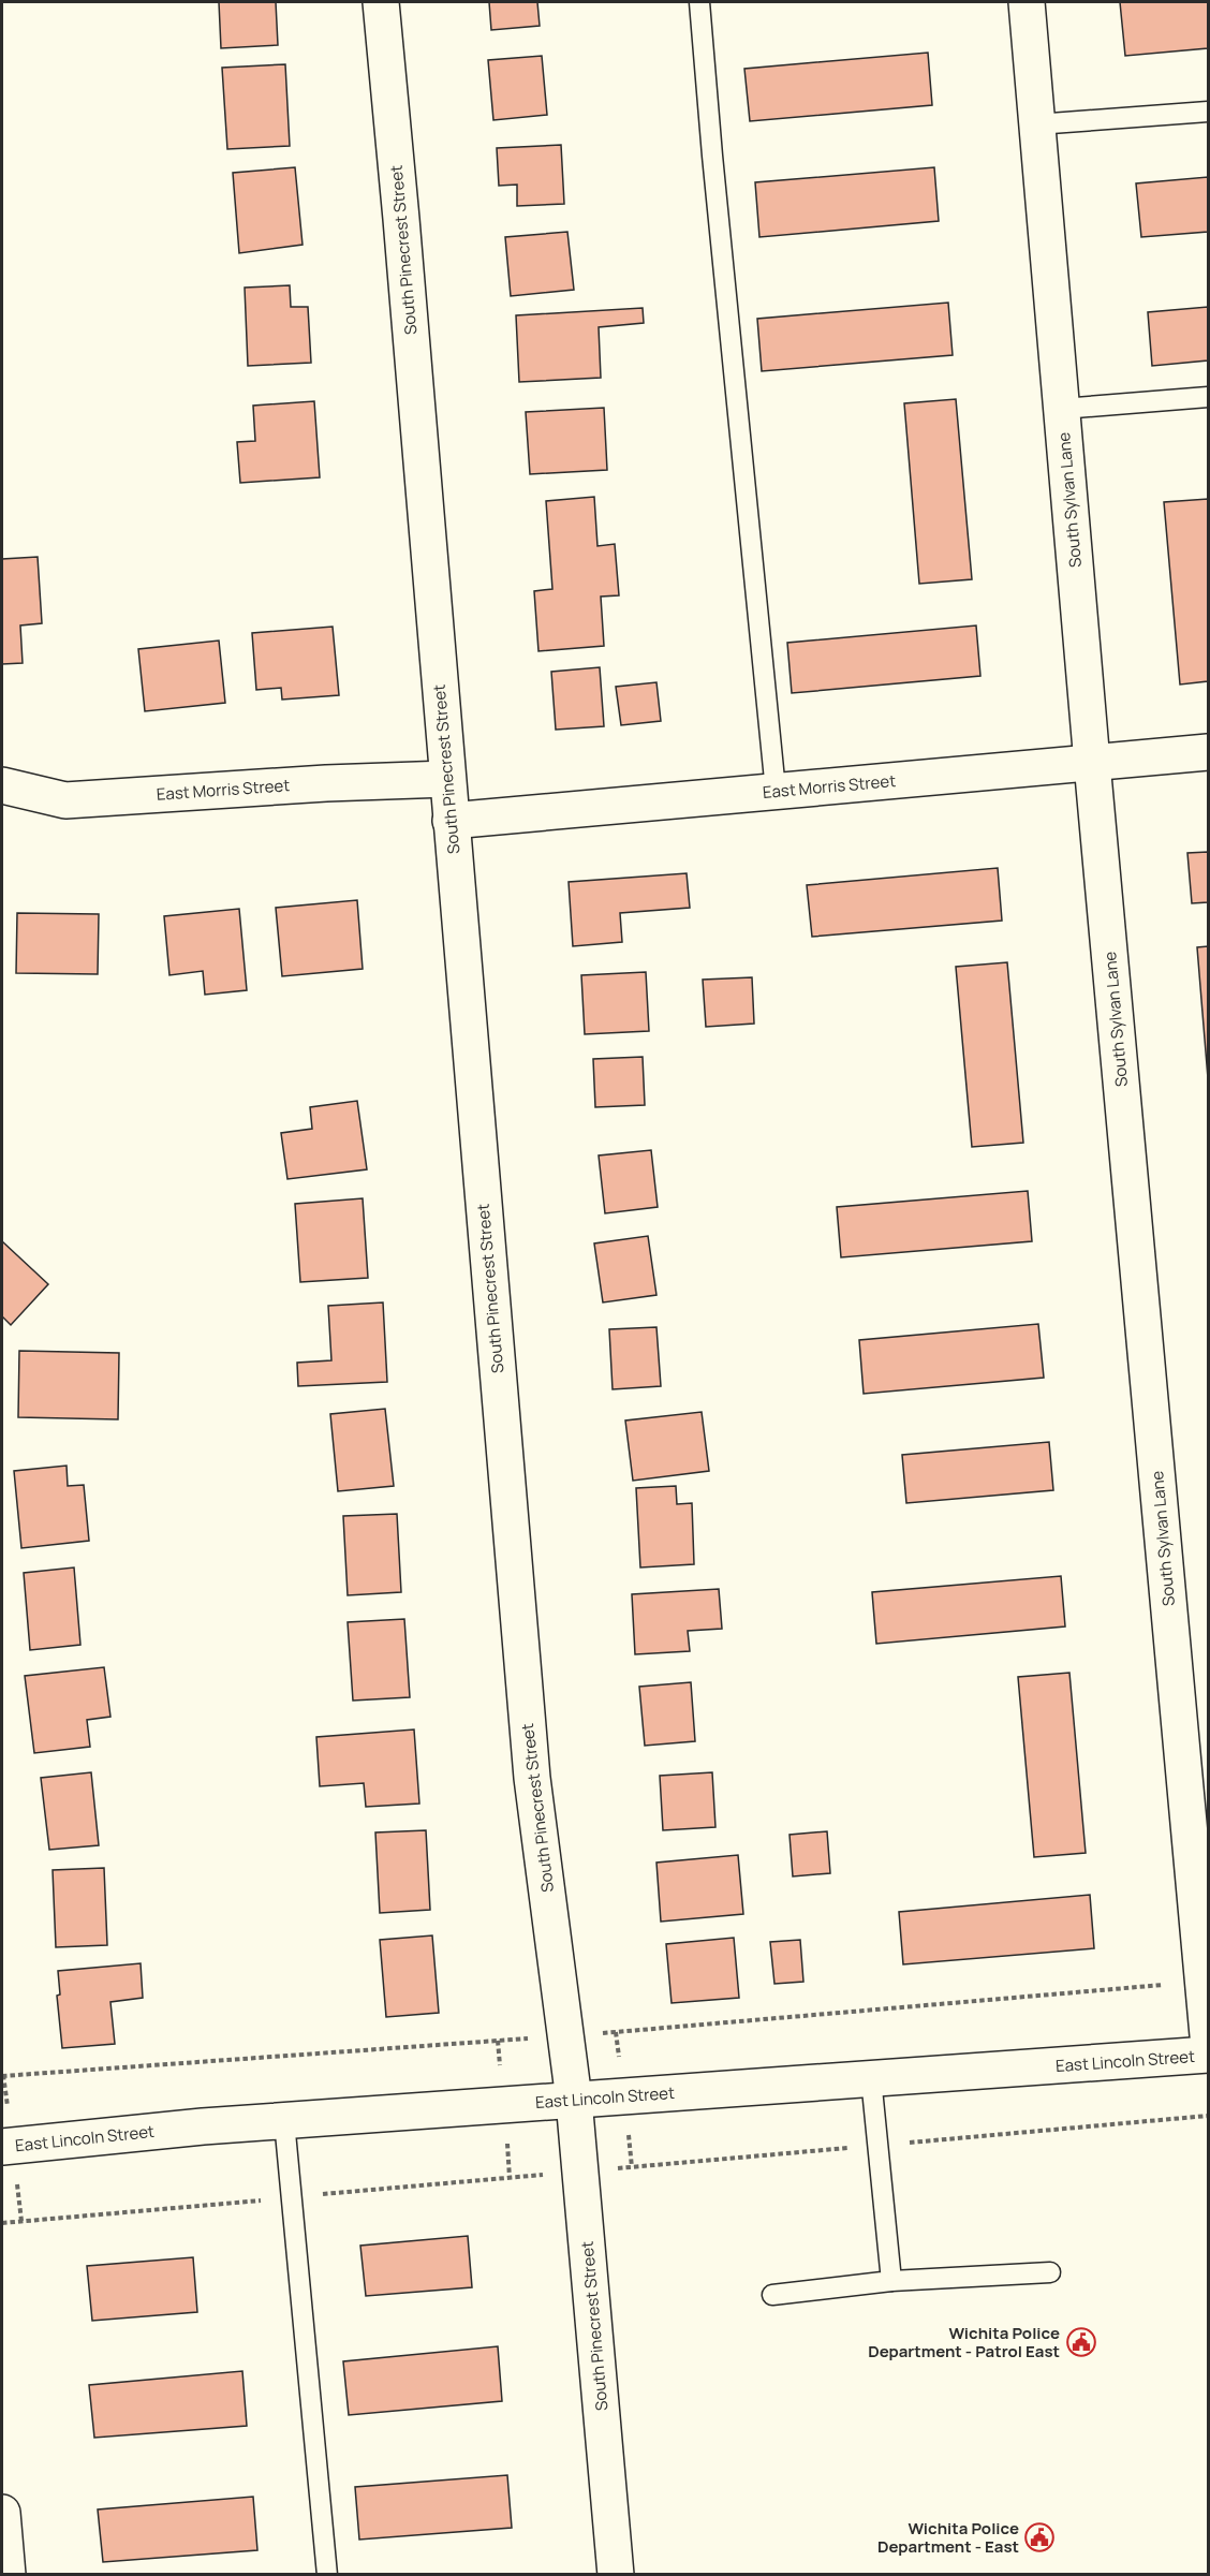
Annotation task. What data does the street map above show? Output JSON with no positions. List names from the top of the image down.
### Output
{
  "streets": {
    "street": [
      "South Pinecrest Street",
      "South Sylvan Lane",
      "East Morris Street",
      "East Lincoln Street"
    ]
  },
  "crossings": [
    ["South Pinecrest Street", "East Morris Street"],
    ["South Pinecrest Street", "East Lincoln Street"],
    ["South Sylvan Lane", "East Morris Street"]
  ],
  "places": {
    "public building": ["Wichita Police Department - Patrol East", "Wichita Police Department - East"]
  }
}
